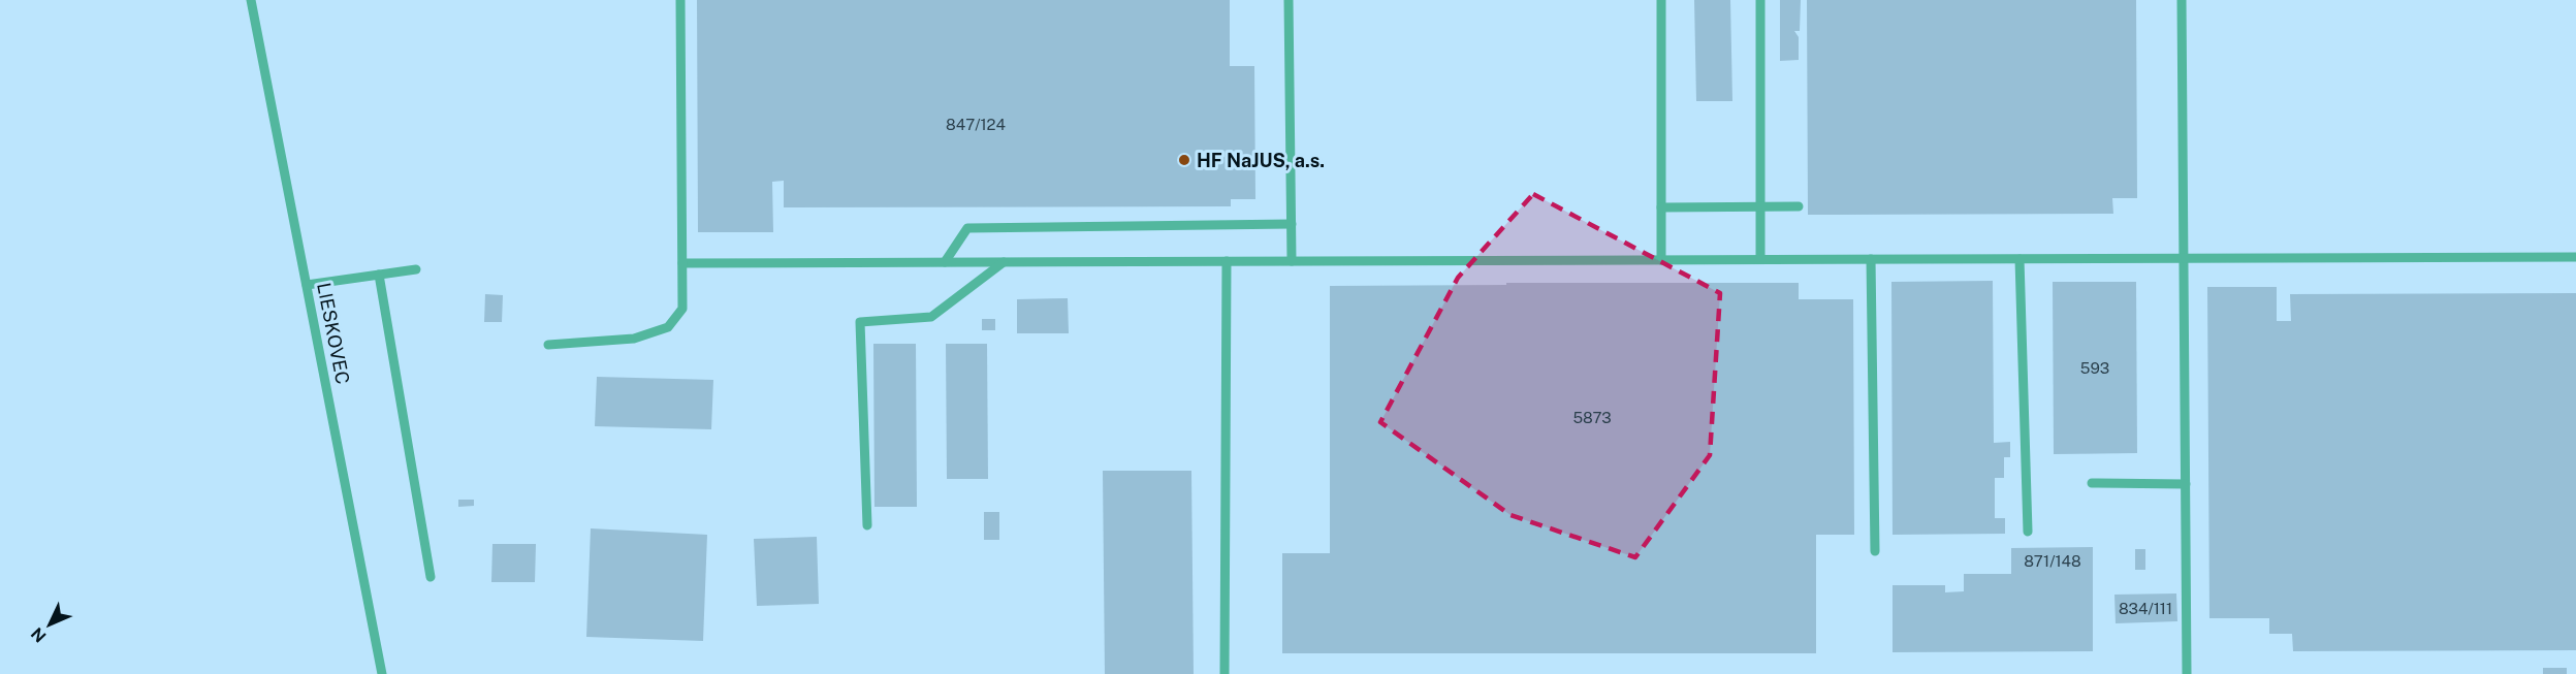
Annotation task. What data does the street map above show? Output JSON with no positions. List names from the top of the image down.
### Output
{
  "streets": {
    "lane": ["LIESKOVEC"]
  },
  "places": ["HF NaJUS, a.s."],
  "house_numbers": [
    "847/124",
    "593",
    "5873",
    "871/148",
    "834/111"
  ],
  "north": "bottom left"
}
